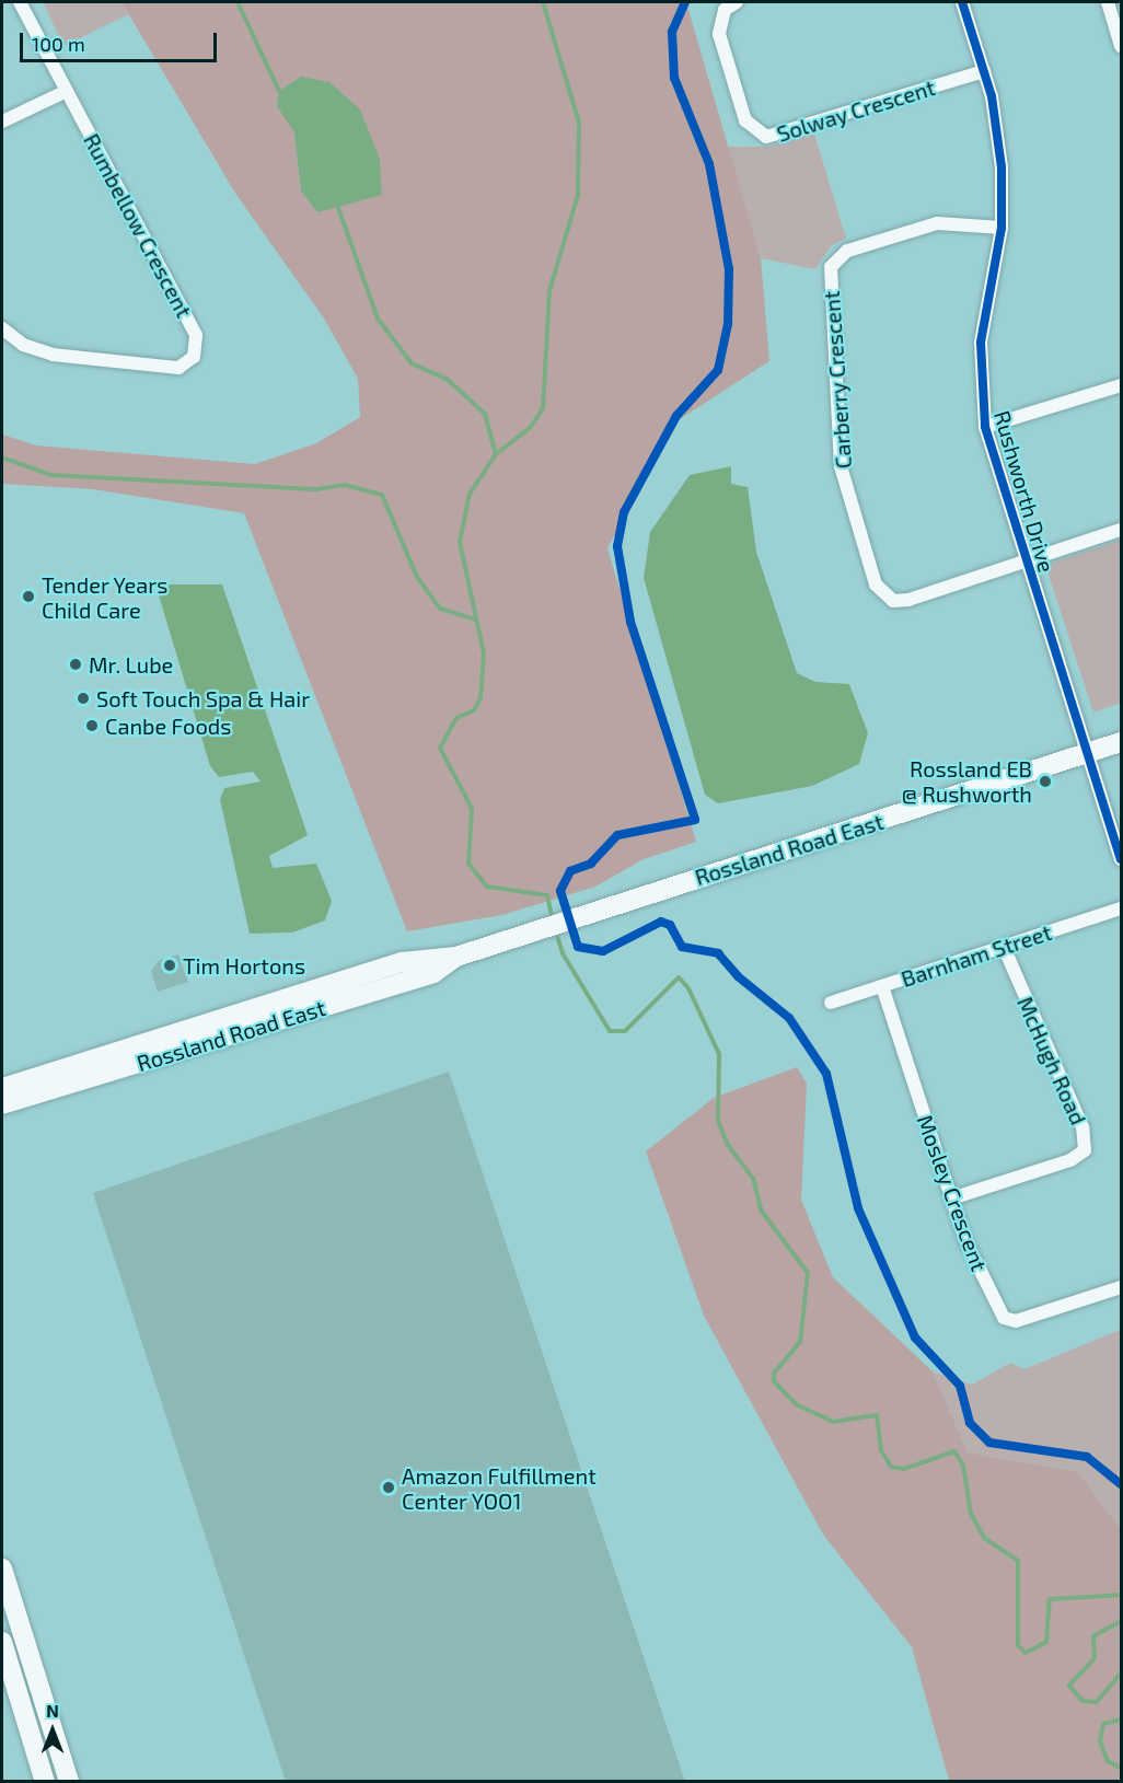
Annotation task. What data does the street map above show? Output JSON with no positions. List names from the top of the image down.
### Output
{
  "streets": {
    "main road": ["Rossland Road East"],
    "street": [
      "Solway Crescent",
      "Rumbellow Crescent",
      "Carberry Crescent",
      "Rushworth Drive",
      "Barnham Street",
      "McHugh Road",
      "Mosley Crescent"
    ]
  },
  "crossings": [
    ["Solway Crescent", "Rushworth Drive"],
    ["Carberry Crescent", "Rushworth Drive"],
    ["Rushworth Drive", "Rossland Road East"],
    ["Barnham Street", "McHugh Road"],
    ["Barnham Street", "Mosley Crescent"],
    ["McHugh Road", "Mosley Crescent"]
  ],
  "places": [
    "Tender Years Child Care",
    "Mr. Lube",
    "Soft Touch Spa & Hair",
    "Canbe Foods",
    "Rossland EB @ Rushworth",
    "Tim Hortons",
    "Amazon Fulfillment Center YOO1"
  ],
  "scale_bar": "100 m",
  "north": "top"
}
